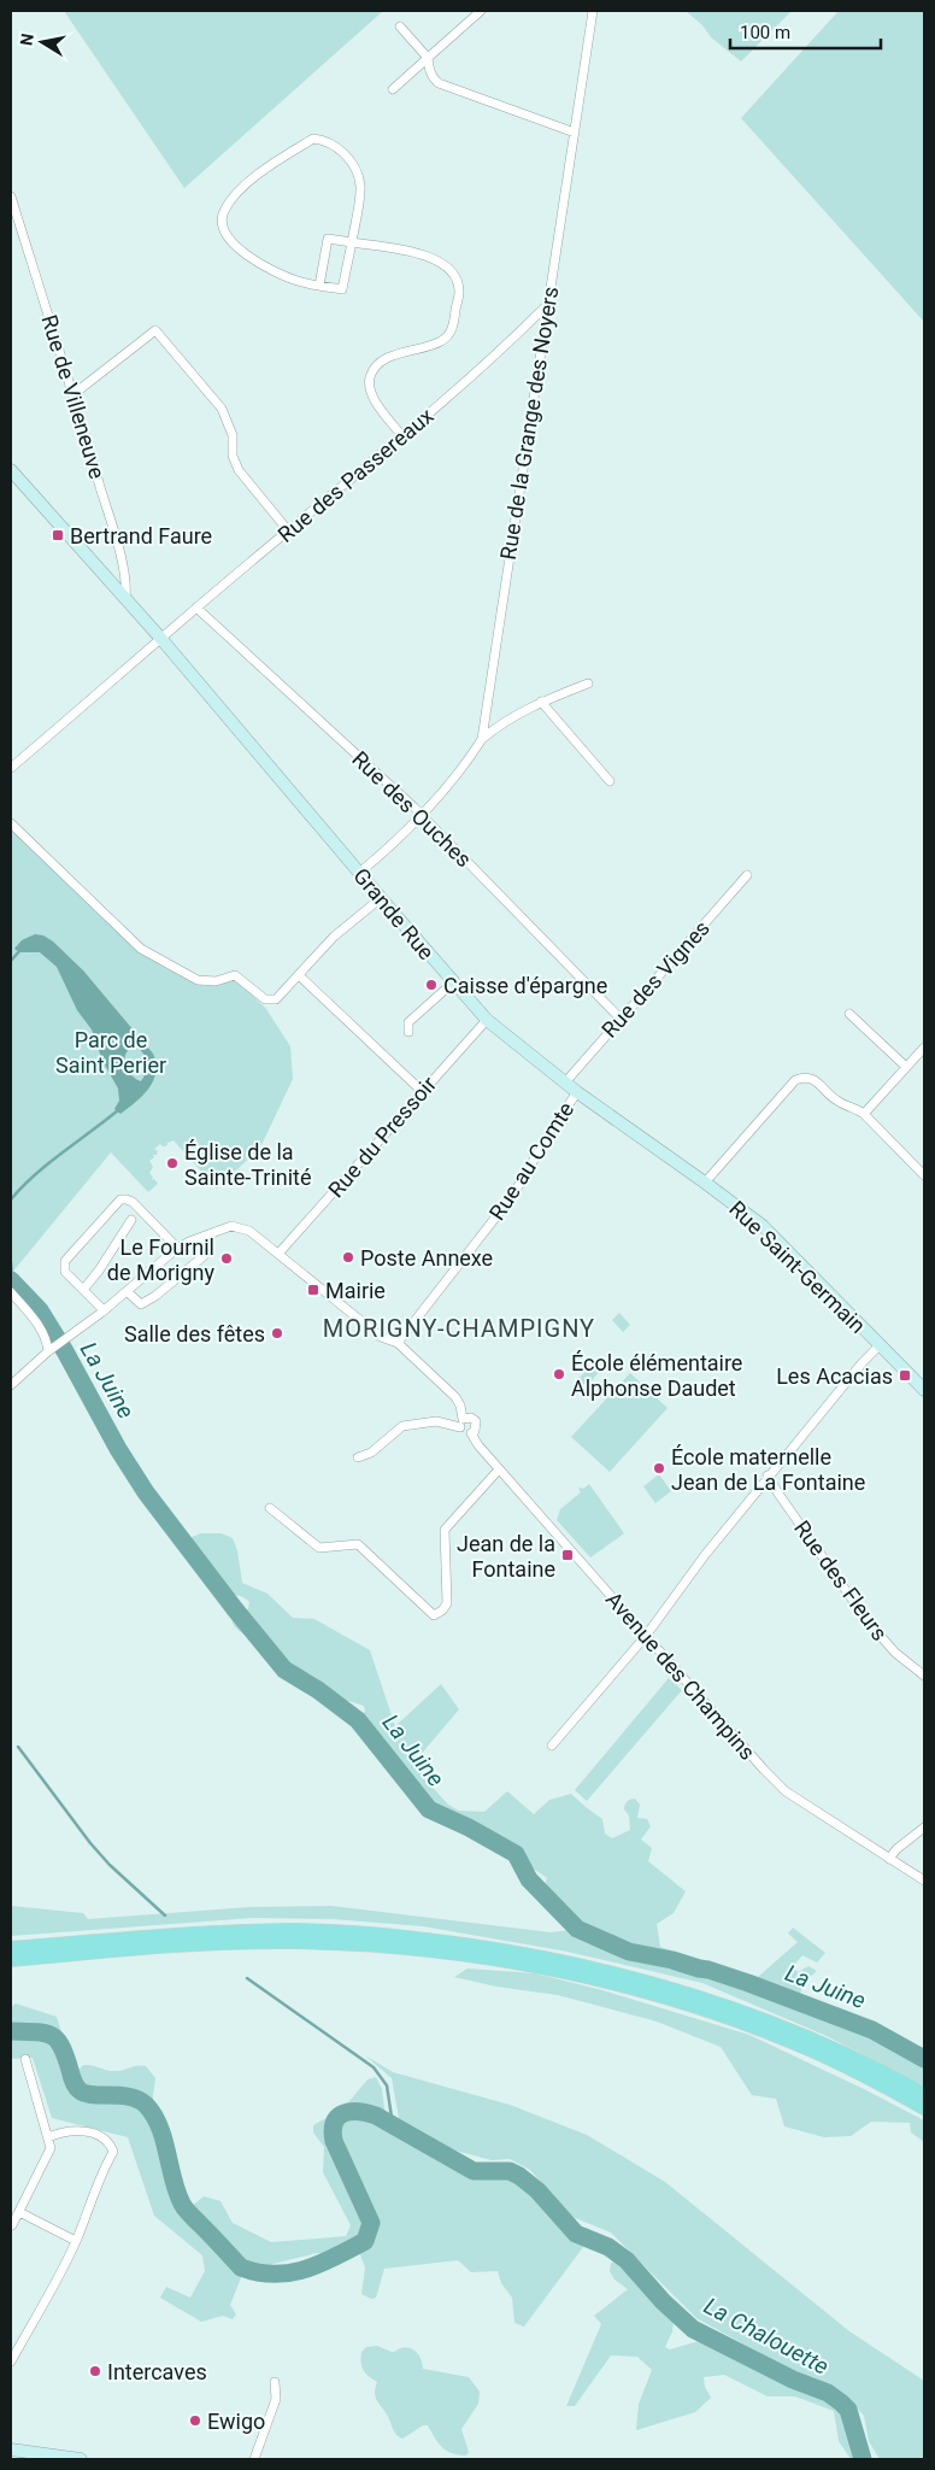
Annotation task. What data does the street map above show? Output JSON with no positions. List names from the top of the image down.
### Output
{
  "streets": {
    "main road": ["Grande Rue", "Rue Saint-Germain"],
    "street": [
      "Rue de Villeneuve",
      "Rue de la Grange des Noyers",
      "Rue des Passereaux",
      "Rue des Ouches",
      "Rue des Vignes",
      "Rue du Pressoir",
      "Rue au Comte",
      "Rue des Fleurs",
      "Avenue des Champins"
    ]
  },
  "crossings": [
    ["Rue de Villeneuve", "Grande Rue"],
    ["Rue de la Grange des Noyers", "Rue des Passereaux"],
    ["Rue de la Grange des Noyers", "Rue des Ouches"],
    ["Rue de la Grange des Noyers", "Grande Rue"],
    ["Rue des Passereaux", "Rue des Ouches"],
    ["Rue des Passereaux", "Grande Rue"],
    ["Rue des Ouches", "Rue des Vignes"],
    ["Grande Rue", "Rue des Vignes"],
    ["Grande Rue", "Rue du Pressoir"],
    ["Grande Rue", "Rue au Comte"],
    ["Grande Rue", "Rue Saint-Germain"]
  ],
  "districts": ["MORIGNY-CHAMPIGNY"],
  "water": ["La Juine", "La Chalouette"],
  "parks": ["Parc de Saint Perier"],
  "places": {
    "transit": [
      "Bertrand Faure",
      "Mairie",
      "Les Acacias",
      "Jean de la Fontaine"
    ],
    "other": [
      "Caisse d'épargne",
      "Église de la Sainte-Trinité",
      "Poste Annexe",
      "Le Fournil de Morigny",
      "Salle des fêtes",
      "École élémentaire Alphonse Daudet",
      "École maternelle Jean de La Fontaine",
      "Intercaves",
      "Ewigo"
    ]
  },
  "scale_bar": "100 m",
  "north": "left"
}
